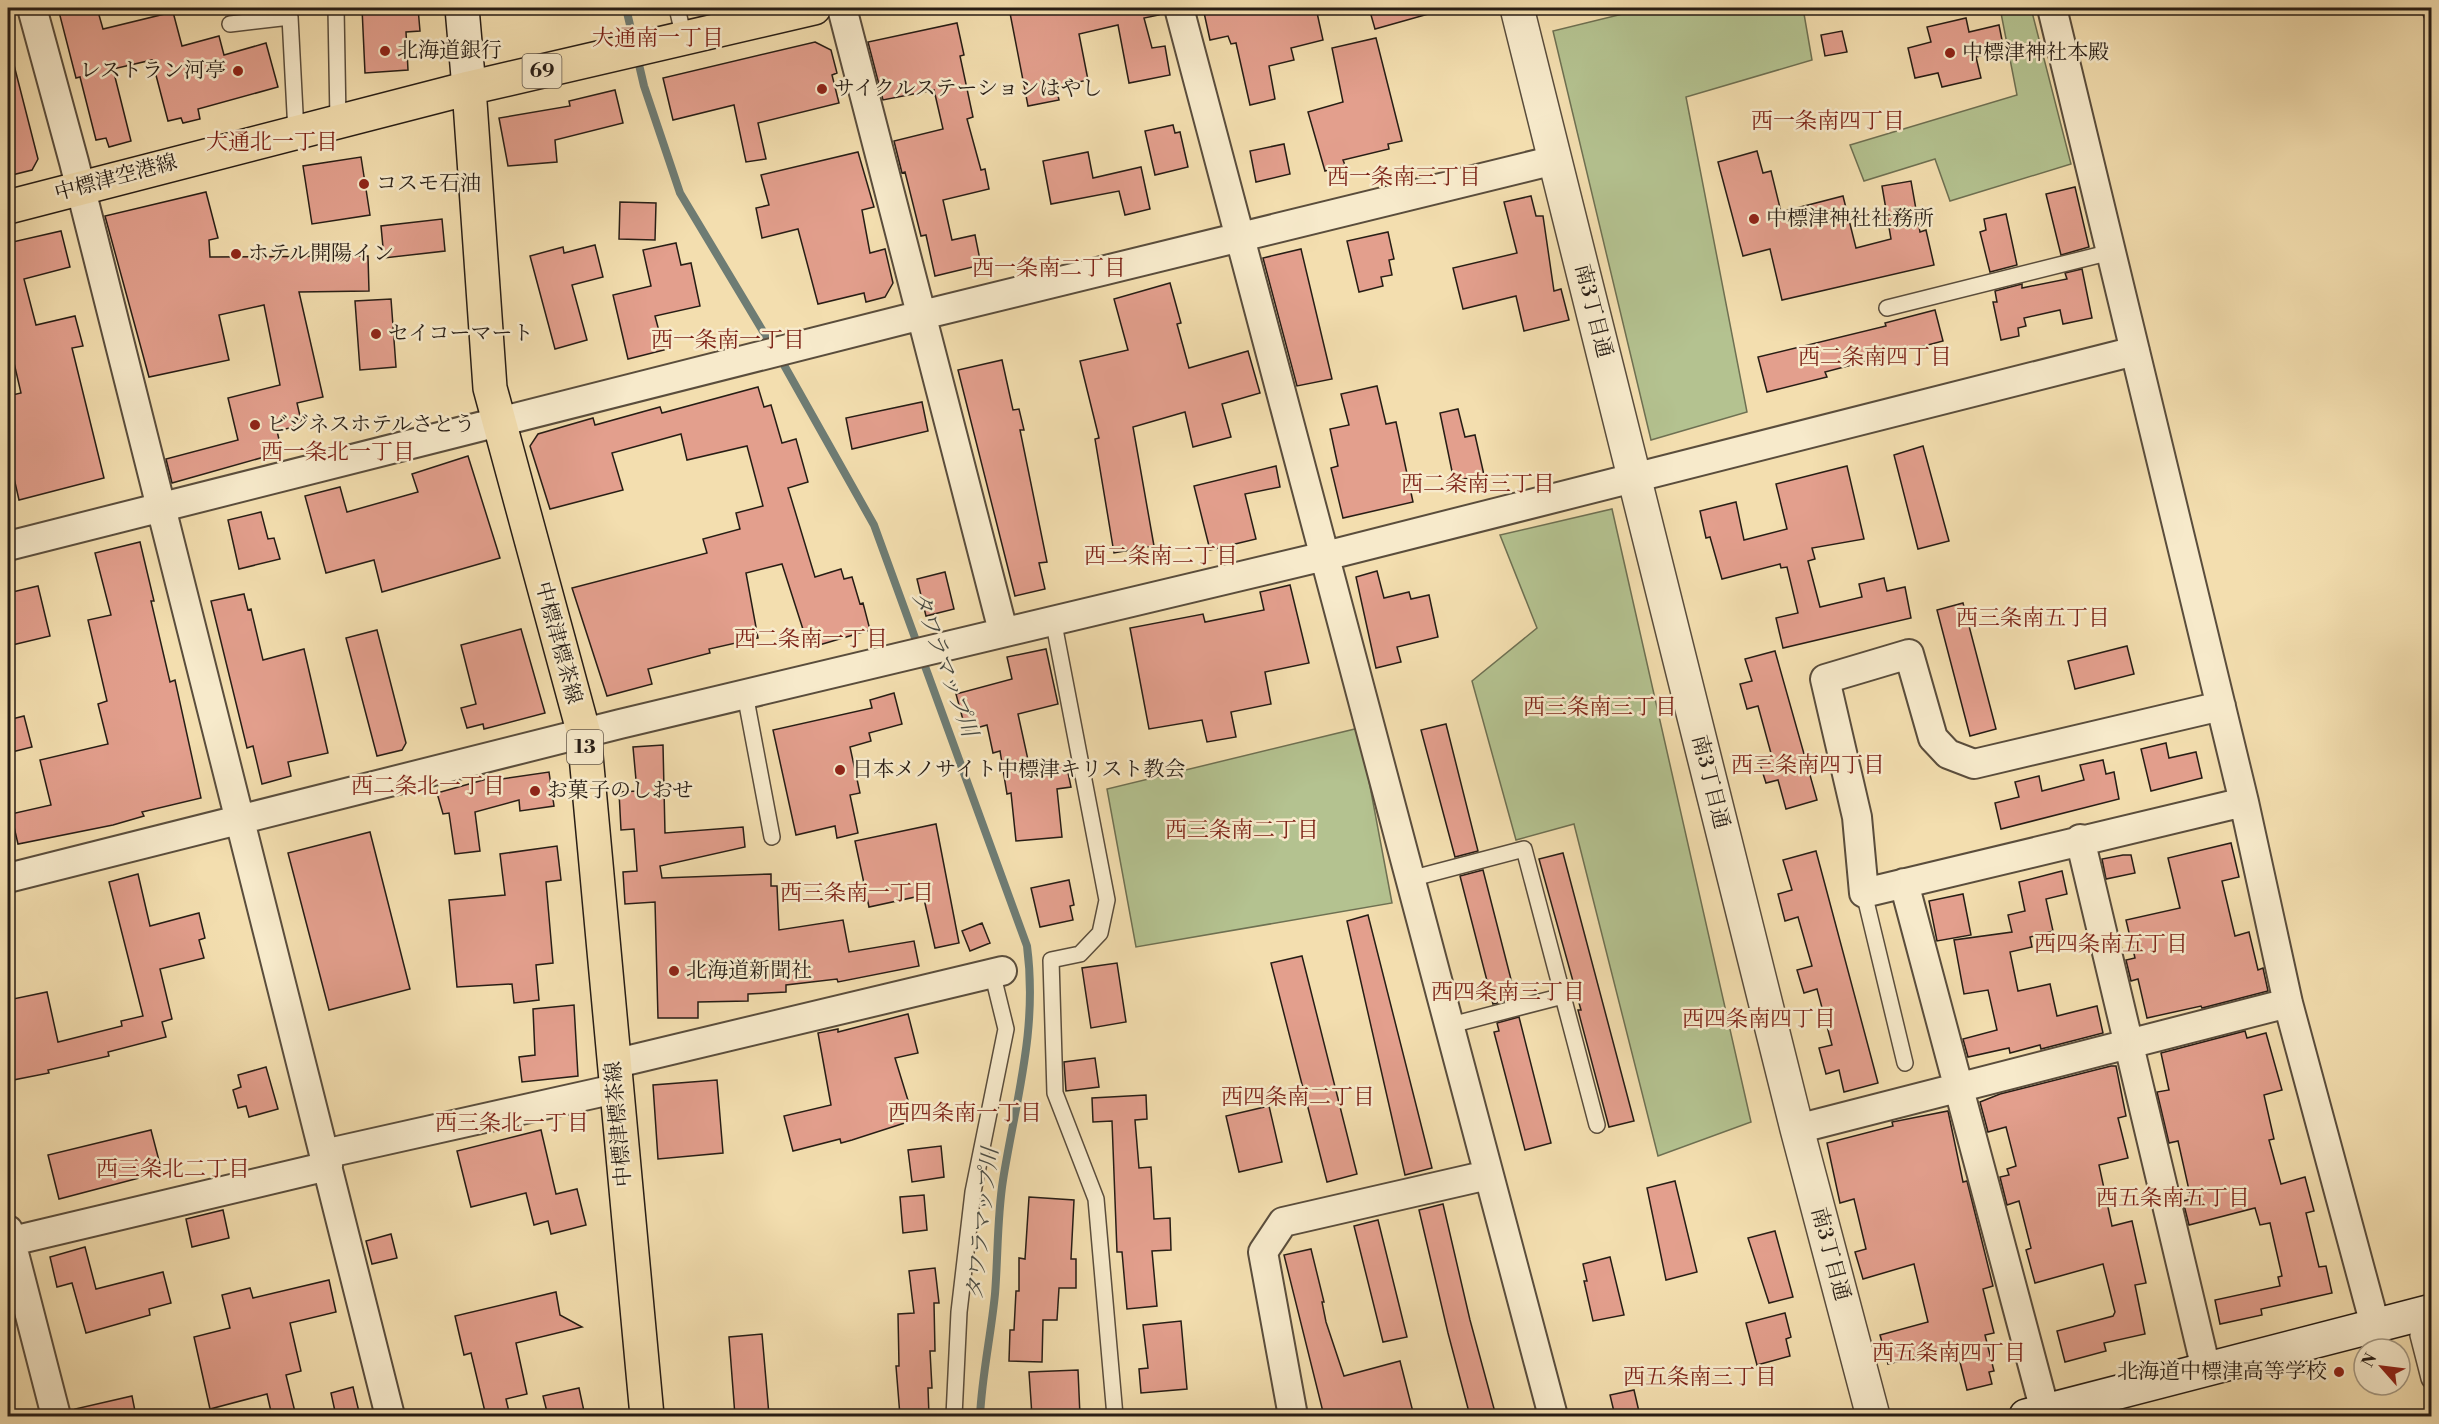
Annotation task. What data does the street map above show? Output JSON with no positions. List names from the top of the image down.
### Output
{
  "streets": {
    "main road": [
      "69",
      "中標津空港線",
      "中標津標茶線",
      "13"
    ],
    "street": ["南3丁目通"]
  },
  "crossings": [
    ["69", "中標津空港線"],
    ["69", "中標津標茶線"],
    ["中標津空港線", "中標津標茶線"]
  ],
  "districts": [
    "大通南一丁目",
    "西一条南四丁目",
    "大通北一丁目",
    "西一条南三丁目",
    "西一条南二丁目",
    "西一条南一丁目",
    "西二条南四丁目",
    "西一条北一丁目",
    "西二条南三丁目",
    "西二条南二丁目",
    "西三条南五丁目",
    "西二条南一丁目",
    "西三条南三丁目",
    "西三条南四丁目",
    "西二条北一丁目",
    "西三条南二丁目",
    "西三条南一丁目",
    "西四条南五丁目",
    "西四条南三丁目",
    "西四条南四丁目",
    "西四条南二丁目",
    "西四条南一丁目",
    "西三条北一丁目",
    "西三条北二丁目",
    "西五条南五丁目",
    "西五条南四丁目",
    "西五条南三丁目"
  ],
  "water": ["タワラマップ川"],
  "places": [
    "北海道銀行",
    "中標津神社本殿",
    "レストラン河亭",
    "サイクルステーションはやし",
    "コスモ石油",
    "中標津神社社務所",
    "ホテル開陽イン",
    "セイコーマート",
    "ビジネスホテルさとう",
    "日本メノサイト中標津キリスト教会",
    "お菓子のしおせ",
    "北海道新聞社",
    "北海道中標津高等学校"
  ],
  "north": "top left"
}
